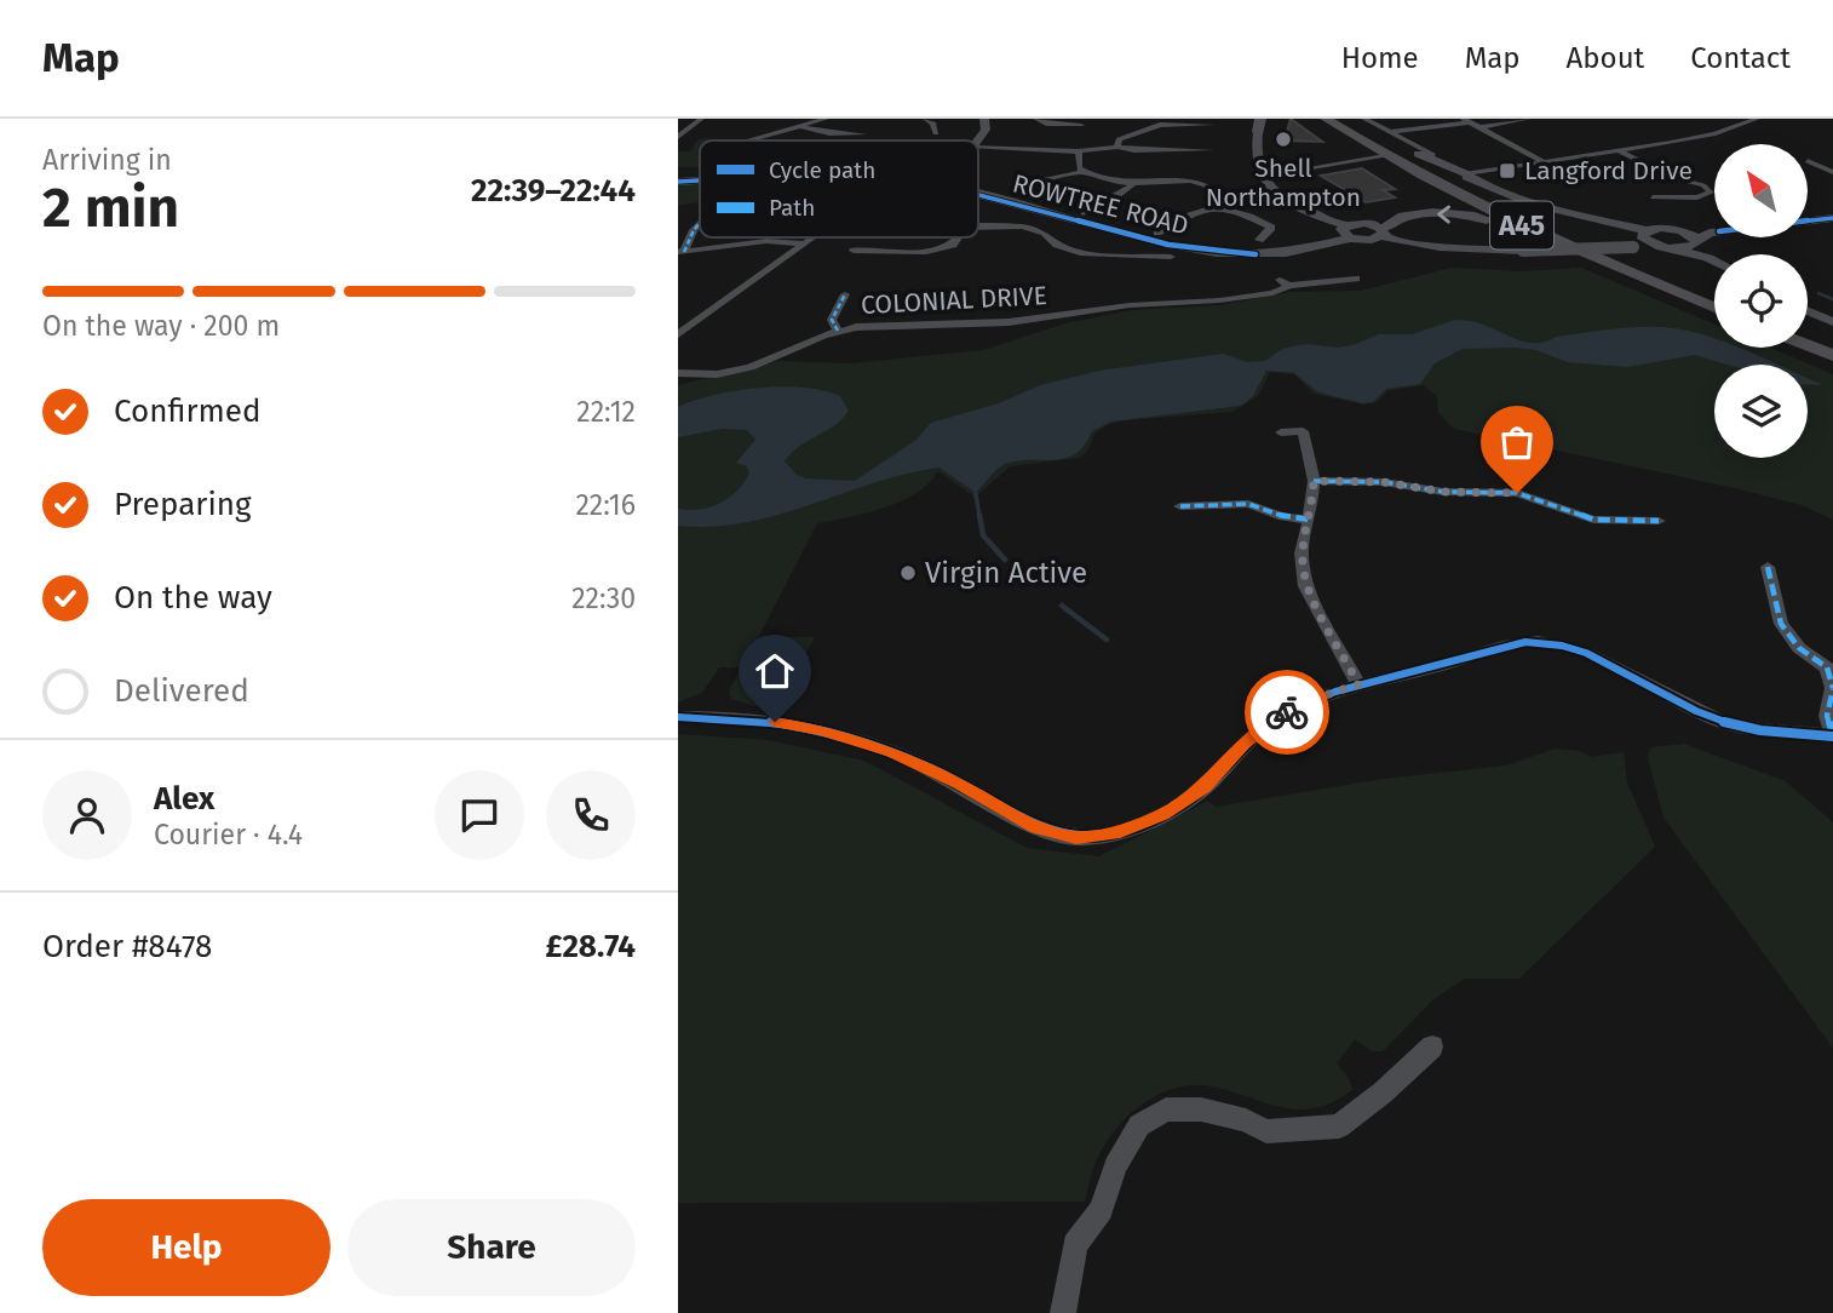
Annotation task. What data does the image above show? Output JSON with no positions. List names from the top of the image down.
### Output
{
  "streets": {
    "highway": ["A45"],
    "street": ["ROWTREE ROAD", "COLONIAL DRIVE"]
  },
  "places": {
    "other": ["Shell Northampton", "Virgin Active"],
    "transit": ["Langford Drive"]
  },
  "legend": ["Cycle path", "Path"],
  "north": "top left",
  "page": {
    "header": "Map",
    "nav": [
      "Home",
      "Map",
      "About",
      "Contact"
    ],
    "heading": ["2 min", "Arriving in", "22:39–22:44"],
    "panel": [
      "Alex",
      "Courier · 4.4",
      "Order #8478",
      "£28.74"
    ],
    "bar": "On the way · 200 m",
    "list": [
      ["Confirmed", "22:12"],
      ["Preparing", "22:16"],
      ["On the way", "22:30"],
      "Delivered"
    ],
    "buttons": ["Help", "Share"]
  }
}
